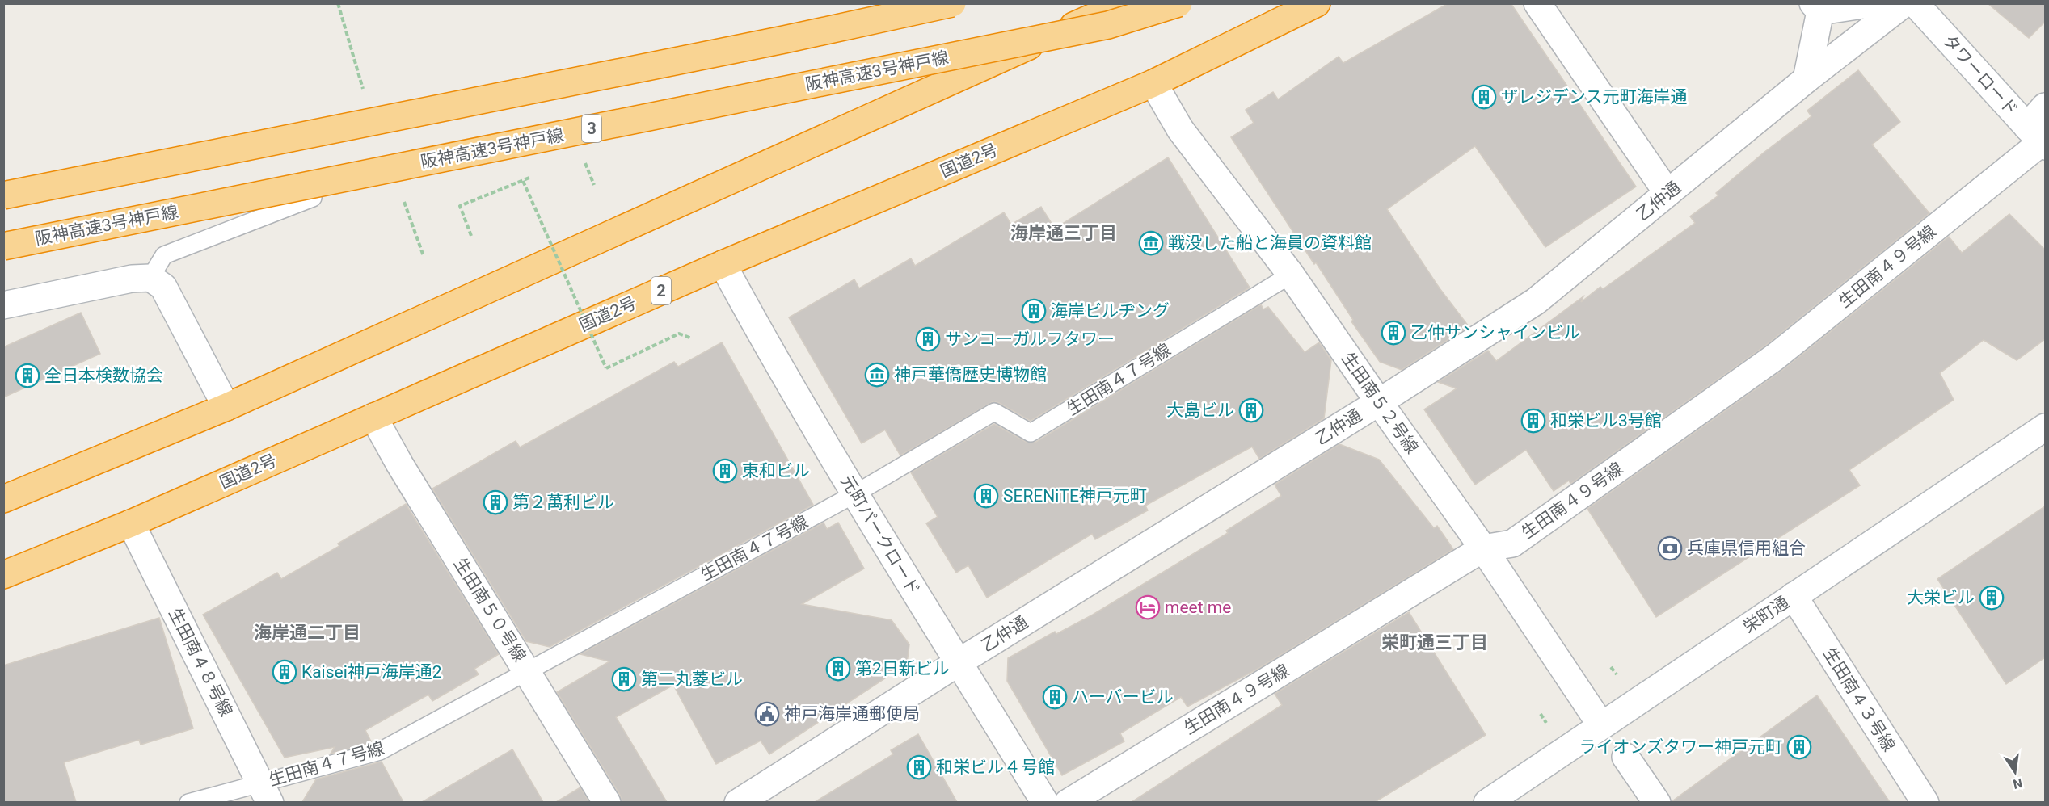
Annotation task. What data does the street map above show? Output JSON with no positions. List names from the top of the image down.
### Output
{
  "streets": {
    "highway": [
      "阪神高速3号神戸線",
      "3",
      "国道2号",
      "2"
    ],
    "street": [
      "タワーロード",
      "乙仲通",
      "生田南４９号線",
      "生田南５２号線",
      "元町パークロード",
      "生田南５０号線",
      "栄町通",
      "生田南４８号線",
      "生田南４３号線"
    ],
    "lane": ["生田南４７号線"]
  },
  "crossings": [
    ["タワーロード", "生田南４９号線"],
    ["国道2号", "生田南５２号線"],
    ["国道2号", "元町パークロード"],
    ["国道2号", "生田南５０号線"],
    ["国道2号", "生田南４８号線"],
    ["乙仲通", "生田南５２号線"],
    ["乙仲通", "元町パークロード"],
    ["生田南４９号線", "生田南５２号線"],
    ["生田南４７号線", "生田南５２号線"],
    ["生田南４７号線", "元町パークロード"],
    ["生田南４７号線", "生田南５０号線"],
    ["生田南４７号線", "生田南４８号線"],
    ["生田南５２号線", "栄町通"],
    ["栄町通", "生田南４３号線"]
  ],
  "districts": ["海岸通三丁目", "海岸通二丁目", "栄町通三丁目"],
  "places": {
    "building": [
      "ザレジデンス元町海岸通",
      "海岸ビルヂング",
      "乙仲サンシャインビル",
      "サンコーガルフタワー",
      "全日本検数協会",
      "大島ビル",
      "和栄ビル3号館",
      "東和ビル",
      "SERENiTE神戸元町",
      "第２萬利ビル",
      "大栄ビル",
      "第2日新ビル",
      "Kaisei神戸海岸通2",
      "第二丸菱ビル",
      "ハーバービル",
      "ライオンズタワー神戸元町",
      "和栄ビル４号館"
    ],
    "museum": ["戦没した船と海員の資料館", "神戸華僑歴史博物館"],
    "bank": ["兵庫県信用組合"],
    "hotel": ["meet me"],
    "public building": ["神戸海岸通郵便局"]
  },
  "north": "bottom"
}
